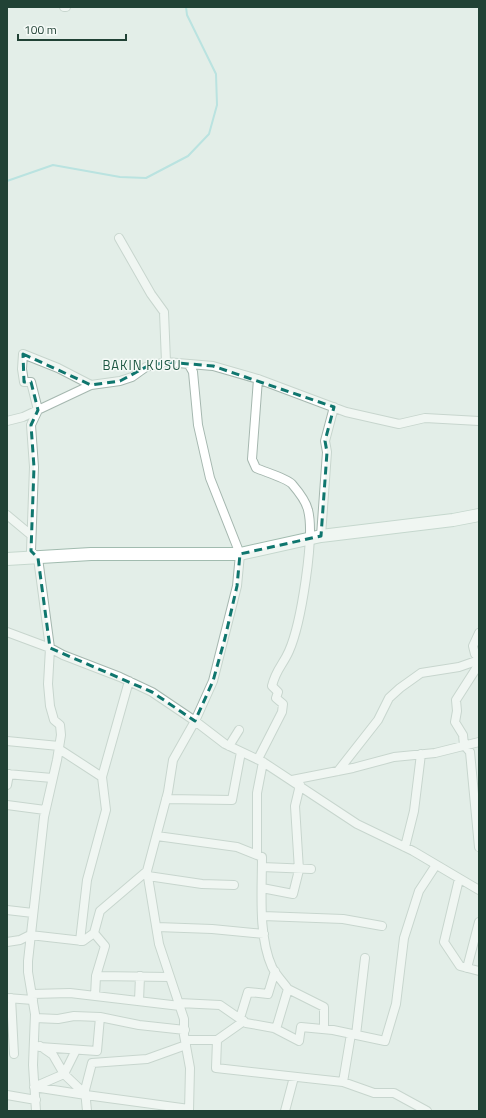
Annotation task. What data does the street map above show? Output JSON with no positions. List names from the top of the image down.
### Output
{
  "districts": ["BAKIN KUSU"],
  "scale_bar": "100 m"
}
